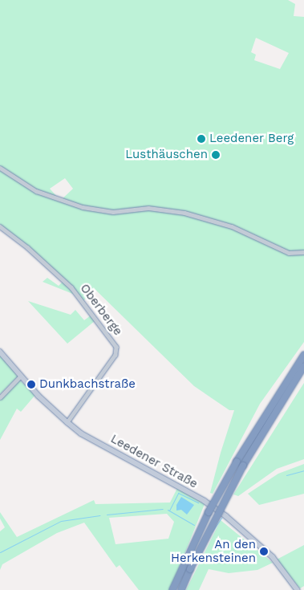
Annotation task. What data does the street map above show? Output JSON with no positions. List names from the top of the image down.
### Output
{
  "streets": {
    "street": ["Oberberge", "Leedener Straße"]
  },
  "crossings": [
    ["Oberberge", "Leedener Straße"]
  ],
  "places": [
    "Leedener Berg",
    "Lusthäuschen",
    "Dunkbachstraße",
    "An den Herkensteinen"
  ]
}
